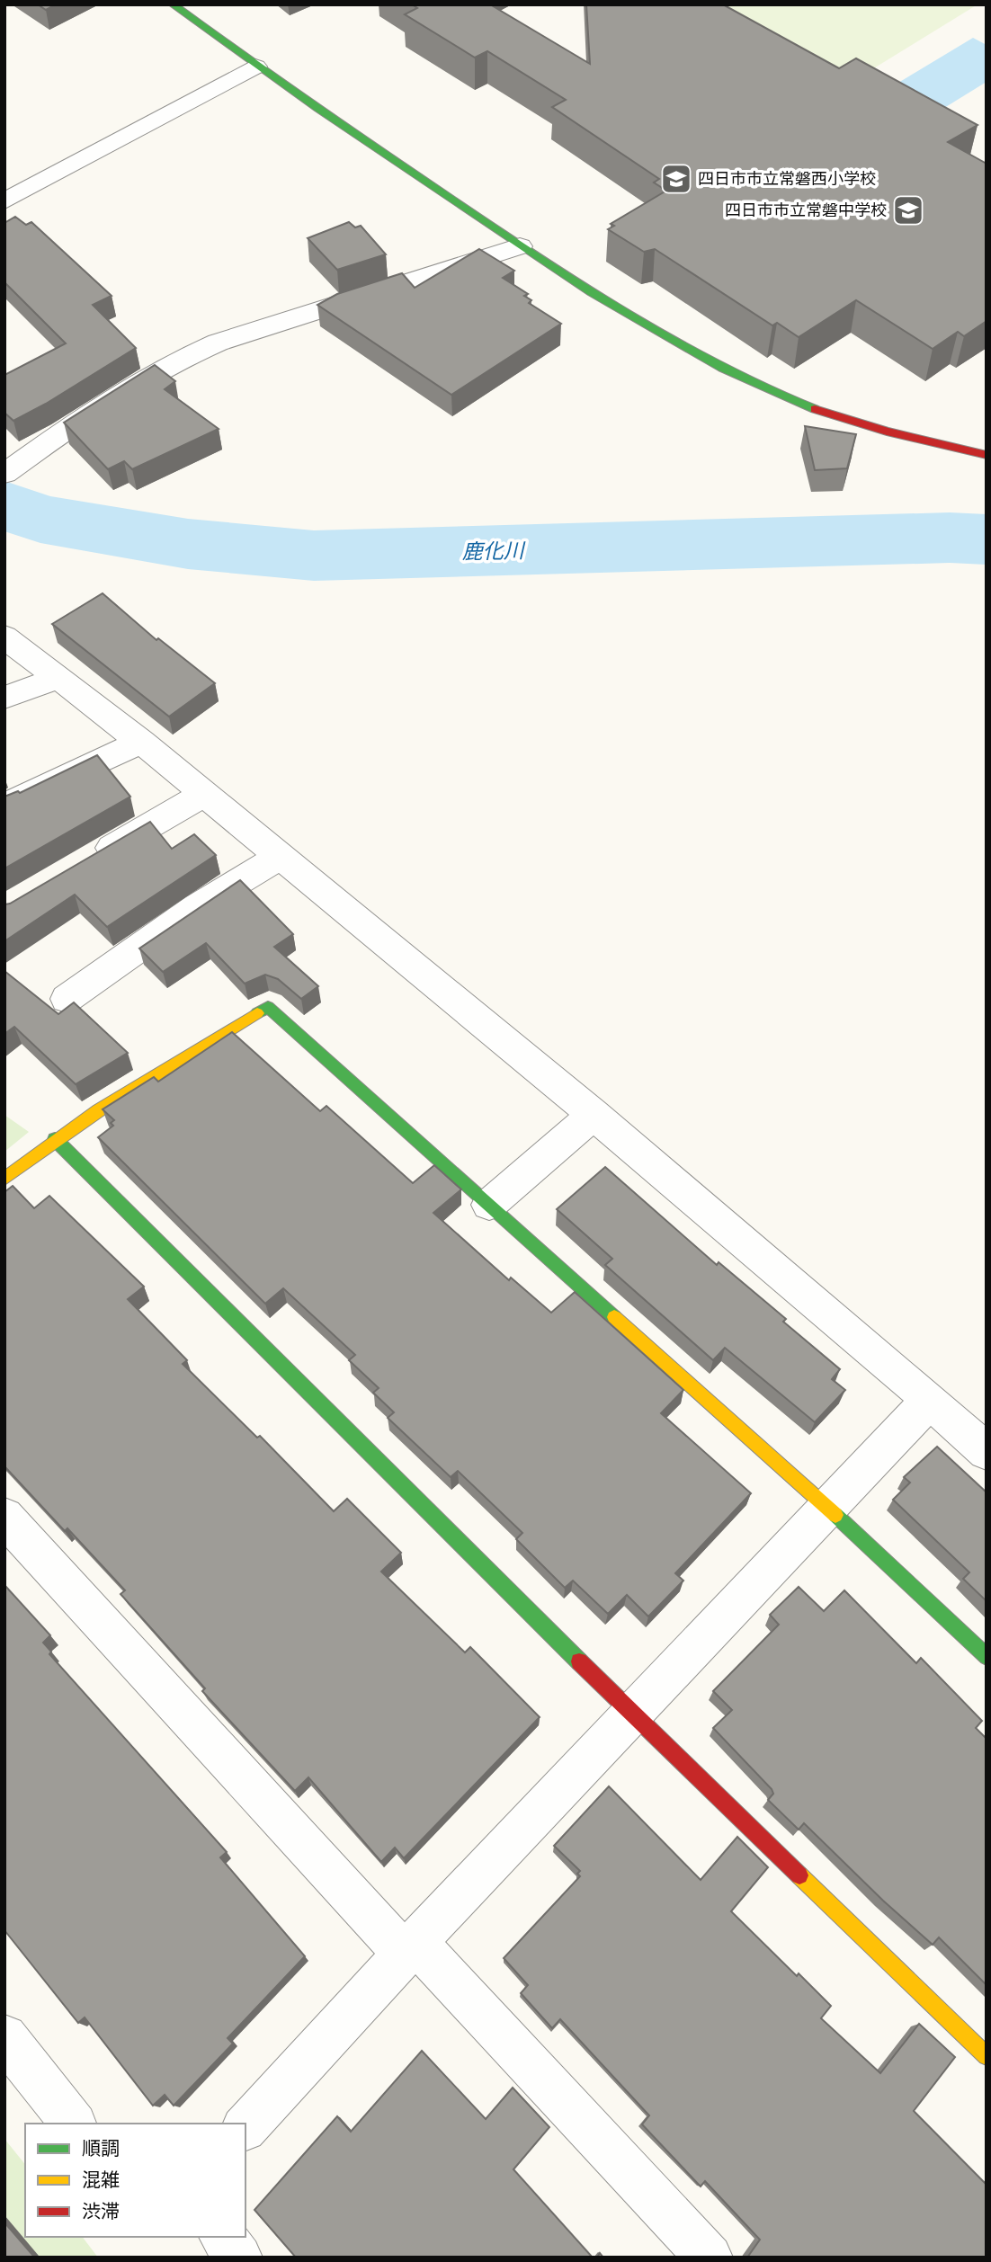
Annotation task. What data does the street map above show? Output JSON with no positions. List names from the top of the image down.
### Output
{
  "water": ["鹿化川"],
  "places": {
    "school or university": ["四日市市立常磐西小学校", "四日市市立常磐中学校"]
  },
  "legend": ["順調", "混雑", "渋滞"]
}
